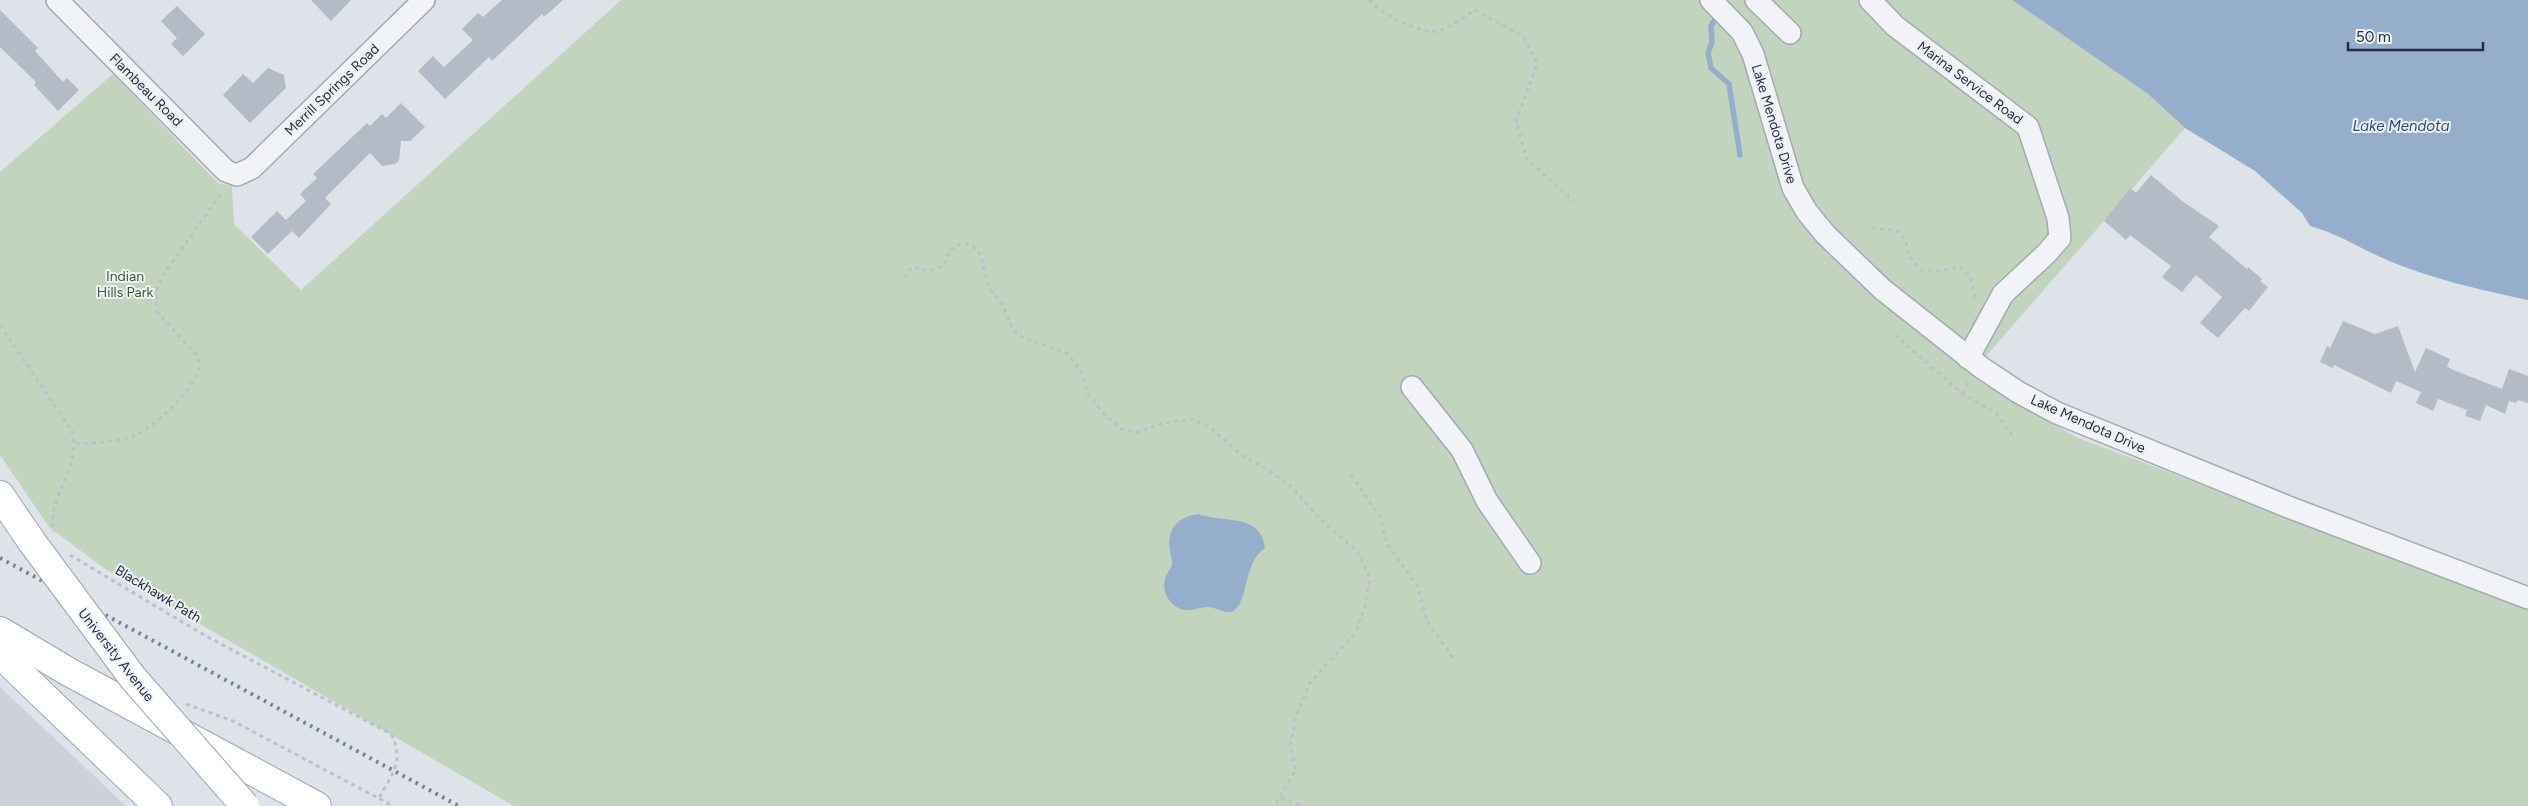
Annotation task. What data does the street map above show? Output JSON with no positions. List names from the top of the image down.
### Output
{
  "streets": {
    "main road": ["University Avenue"],
    "street": [
      "Marina Service Road",
      "Flambeau Road",
      "Merrill Springs Road",
      "Lake Mendota Drive"
    ],
    "path": ["Blackhawk Path"]
  },
  "crossings": [
    ["Marina Service Road", "Lake Mendota Drive"],
    ["Flambeau Road", "Merrill Springs Road"]
  ],
  "water": ["Lake Mendota"],
  "parks": ["Indian Hills Park"],
  "scale_bar": "50 m"
}
